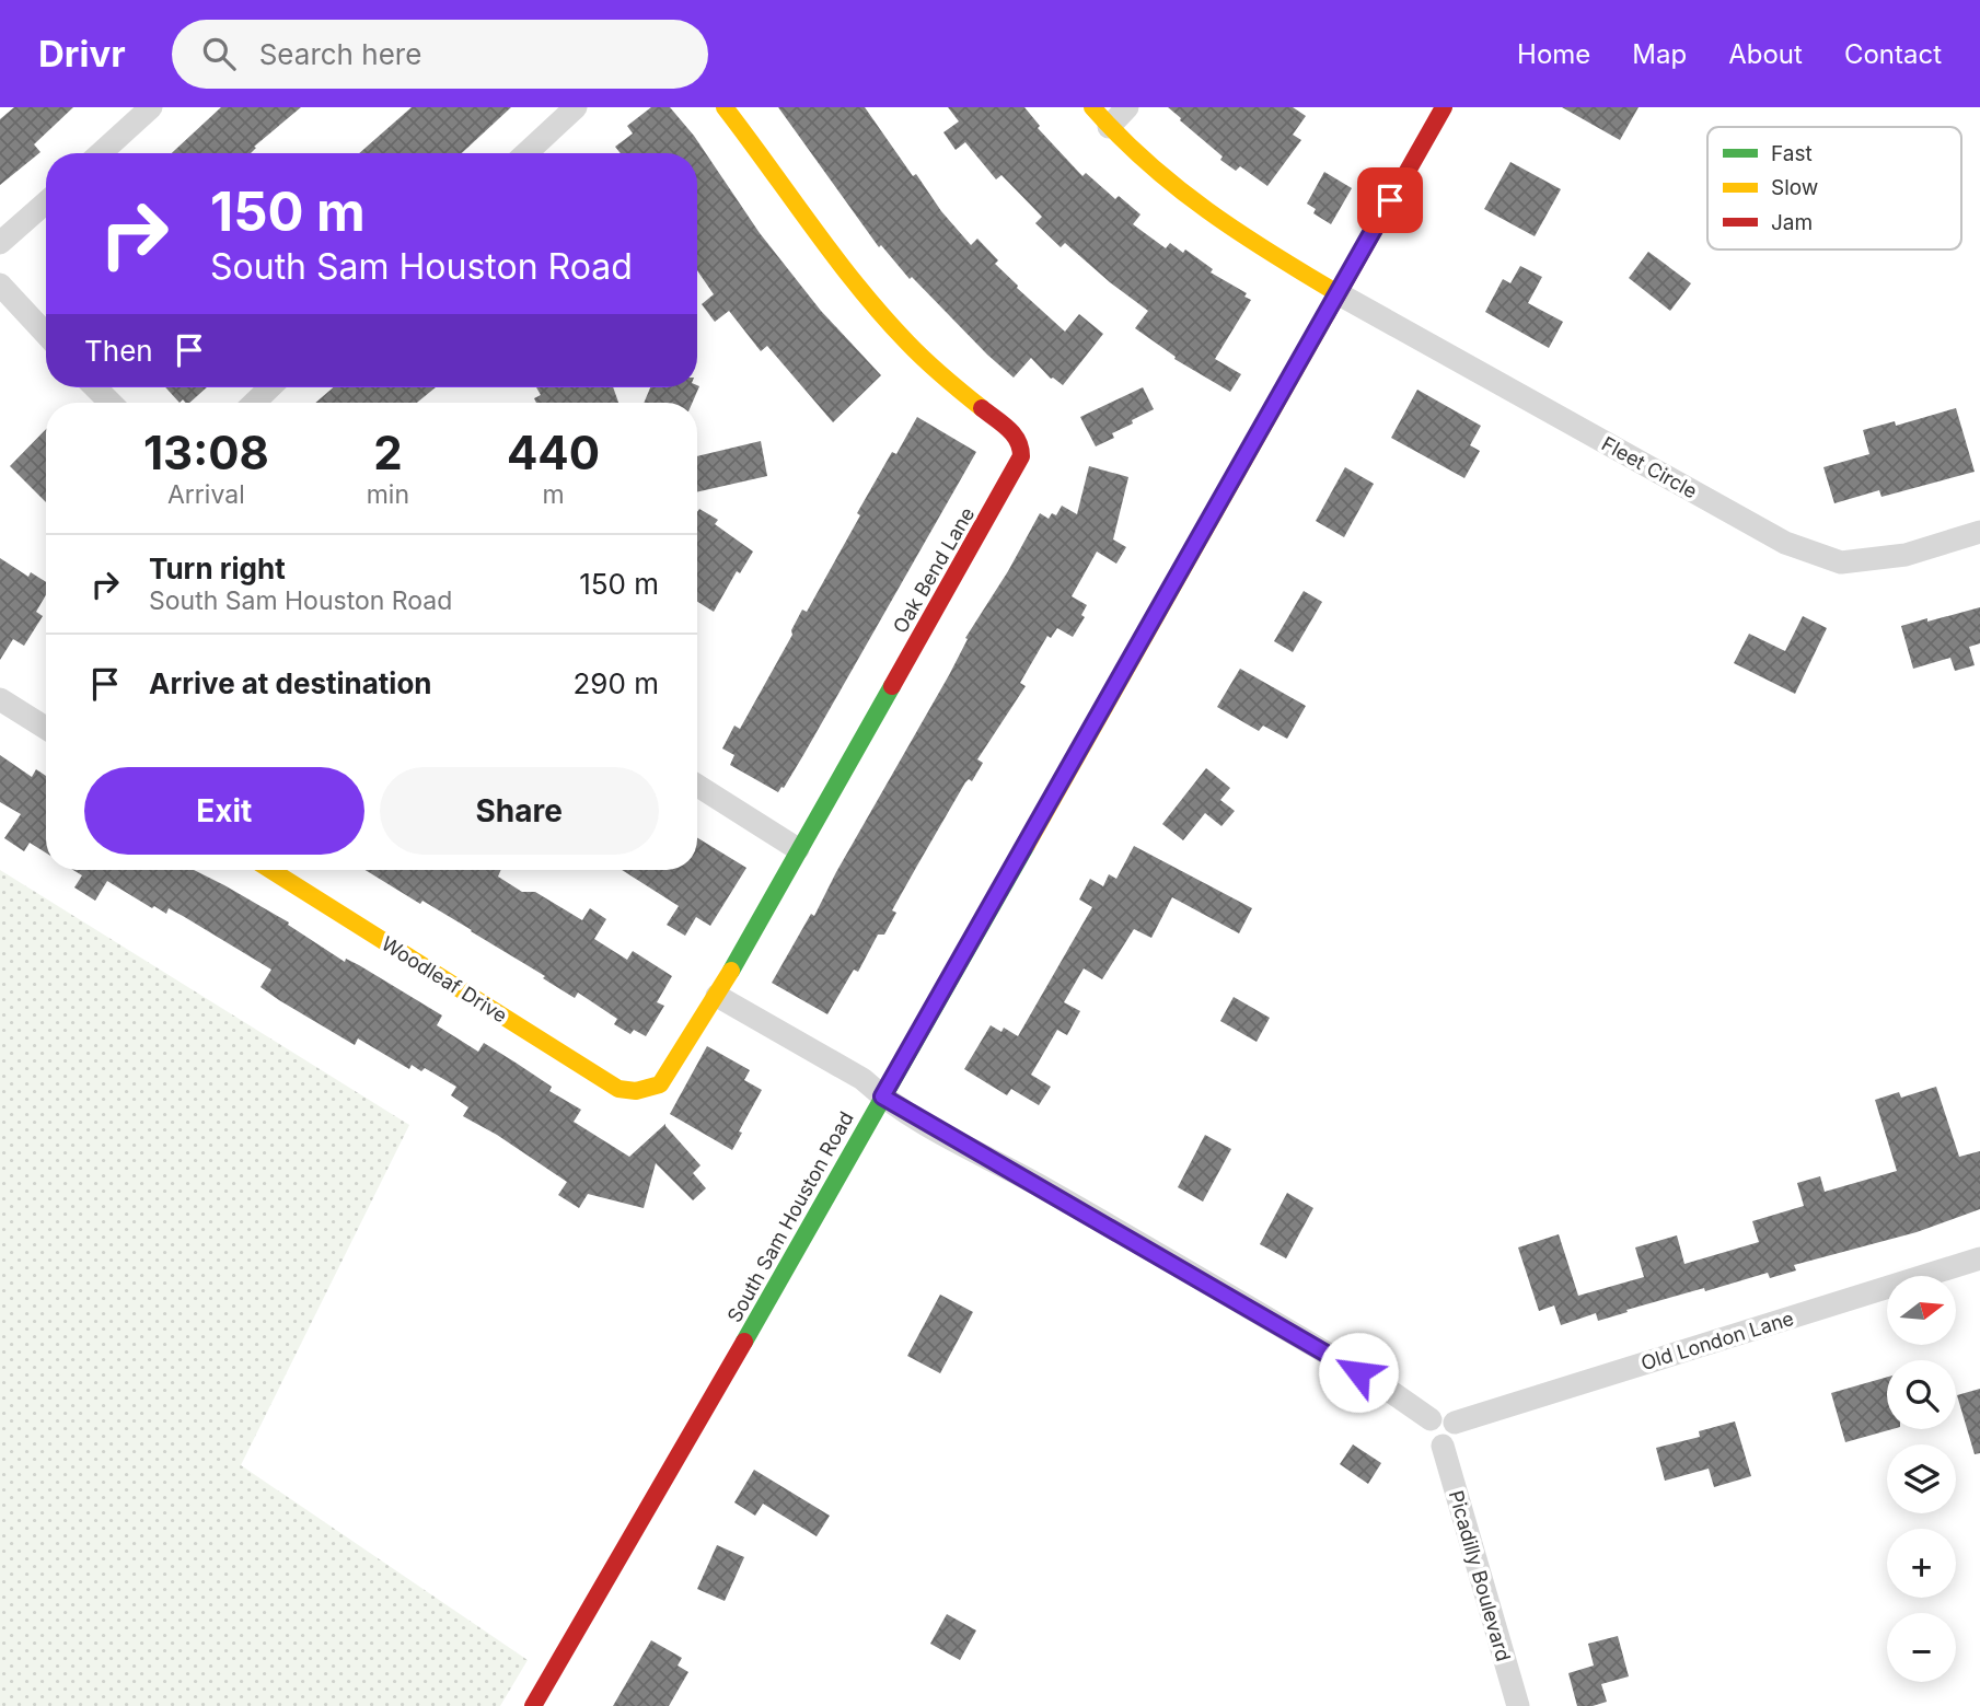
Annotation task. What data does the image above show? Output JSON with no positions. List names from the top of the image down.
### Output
{
  "streets": {
    "street": [
      "Fleet Circle",
      "Oak Bend Lane",
      "Woodleaf Drive",
      "South Sam Houston Road",
      "Old London Lane",
      "Picadilly Boulevard"
    ]
  },
  "crossings": [
    ["Fleet Circle", "South Sam Houston Road"],
    ["Oak Bend Lane", "Woodleaf Drive"],
    ["Old London Lane", "Picadilly Boulevard"]
  ],
  "legend": ["Fast", "Slow", "Jam"],
  "north": "right",
  "page": {
    "header": "Drivr",
    "search": "Search here",
    "nav": [
      "Home",
      "Map",
      "About",
      "Contact"
    ],
    "turn": ["150 m", "South Sam Houston Road"],
    "then": "Then",
    "eta": [
      "13:08",
      "Arrival",
      "2",
      "min",
      "440",
      "m"
    ],
    "list": [
      {
        "name": "Turn right",
        "note": "South Sam Houston Road",
        "value": "150 m"
      },
      {
        "name": "Arrive at destination",
        "value": "290 m"
      }
    ],
    "buttons": ["Exit", "Share"],
    "map_buttons": ["+", "−"]
  }
}
